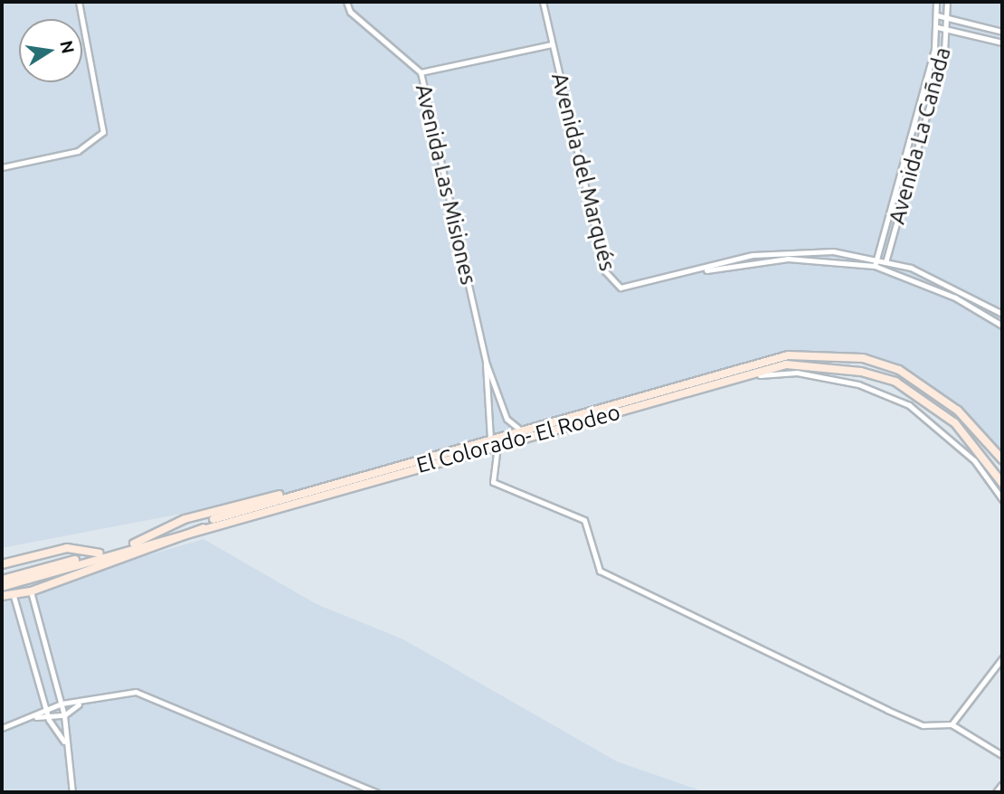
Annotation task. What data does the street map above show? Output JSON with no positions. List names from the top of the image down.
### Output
{
  "streets": {
    "main road": ["El Colorado- El Rodeo"],
    "street": ["Avenida La Cañada", "Avenida del Marqués", "Avenida Las Misiones"]
  },
  "crossings": [
    ["Avenida La Cañada", "Avenida del Marqués"],
    ["Avenida Las Misiones", "El Colorado- El Rodeo"]
  ],
  "north": "right"
}
